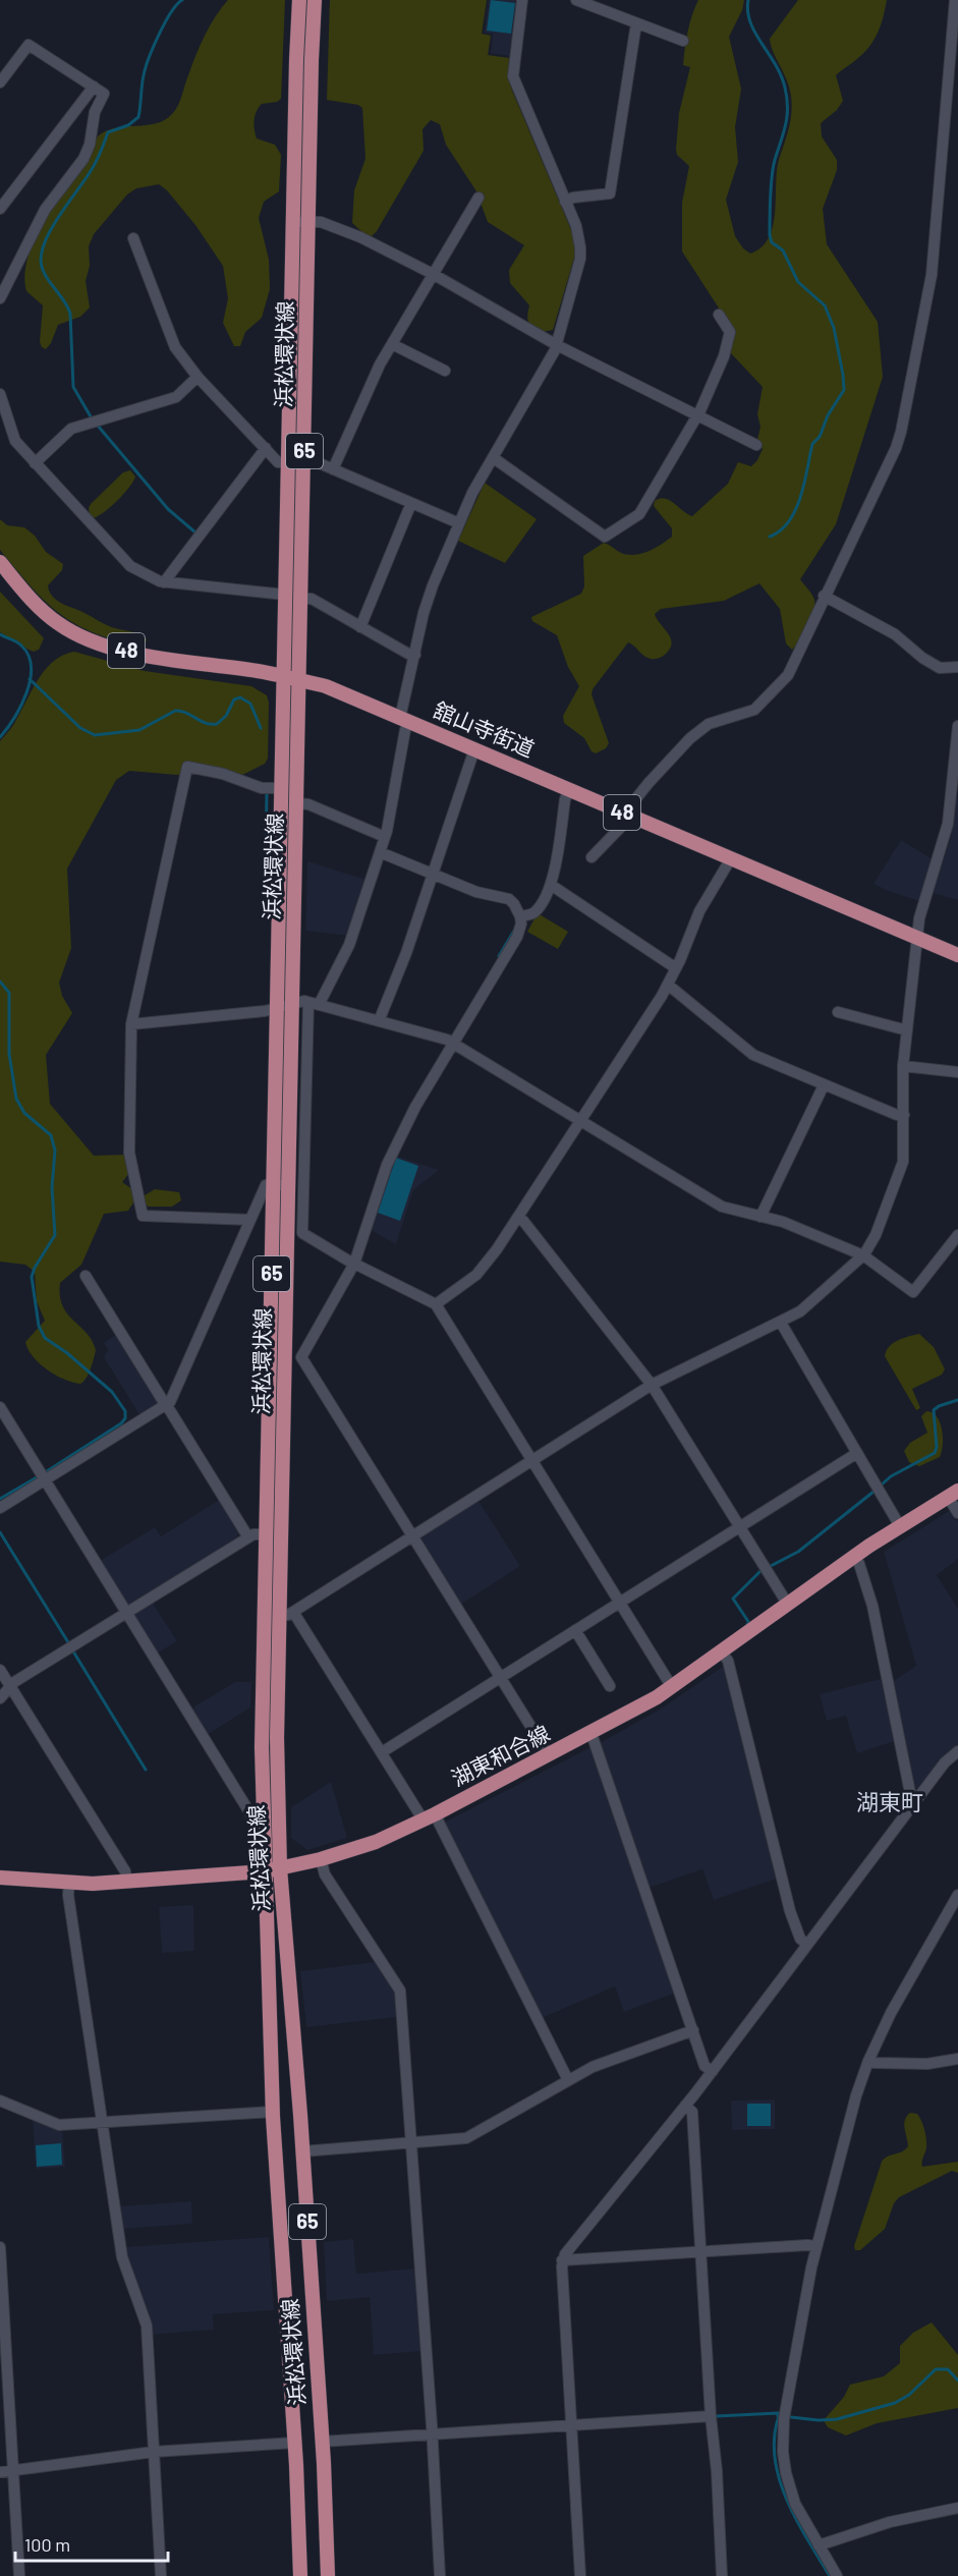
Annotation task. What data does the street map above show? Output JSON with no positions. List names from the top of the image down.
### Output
{
  "streets": {
    "main road": [
      "浜松環状線",
      "65",
      "48",
      "舘山寺街道",
      "湖東和合線"
    ]
  },
  "crossings": [
    ["浜松環状線", "舘山寺街道"],
    ["浜松環状線", "湖東和合線"]
  ],
  "districts": ["湖東町"],
  "scale_bar": "100 m"
}
